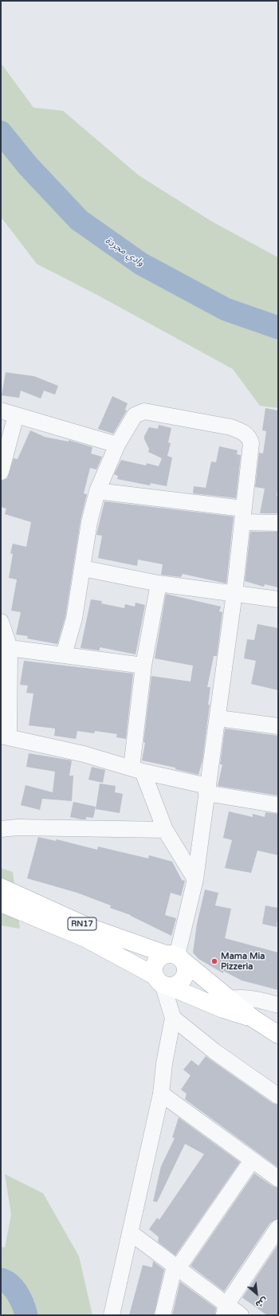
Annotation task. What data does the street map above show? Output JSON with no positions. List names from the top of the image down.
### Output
{
  "streets": {
    "main road": ["RN17"]
  },
  "water": ["وادي مجردة"],
  "places": ["Mama Mia Pizzeria"],
  "north": "bottom right"
}
